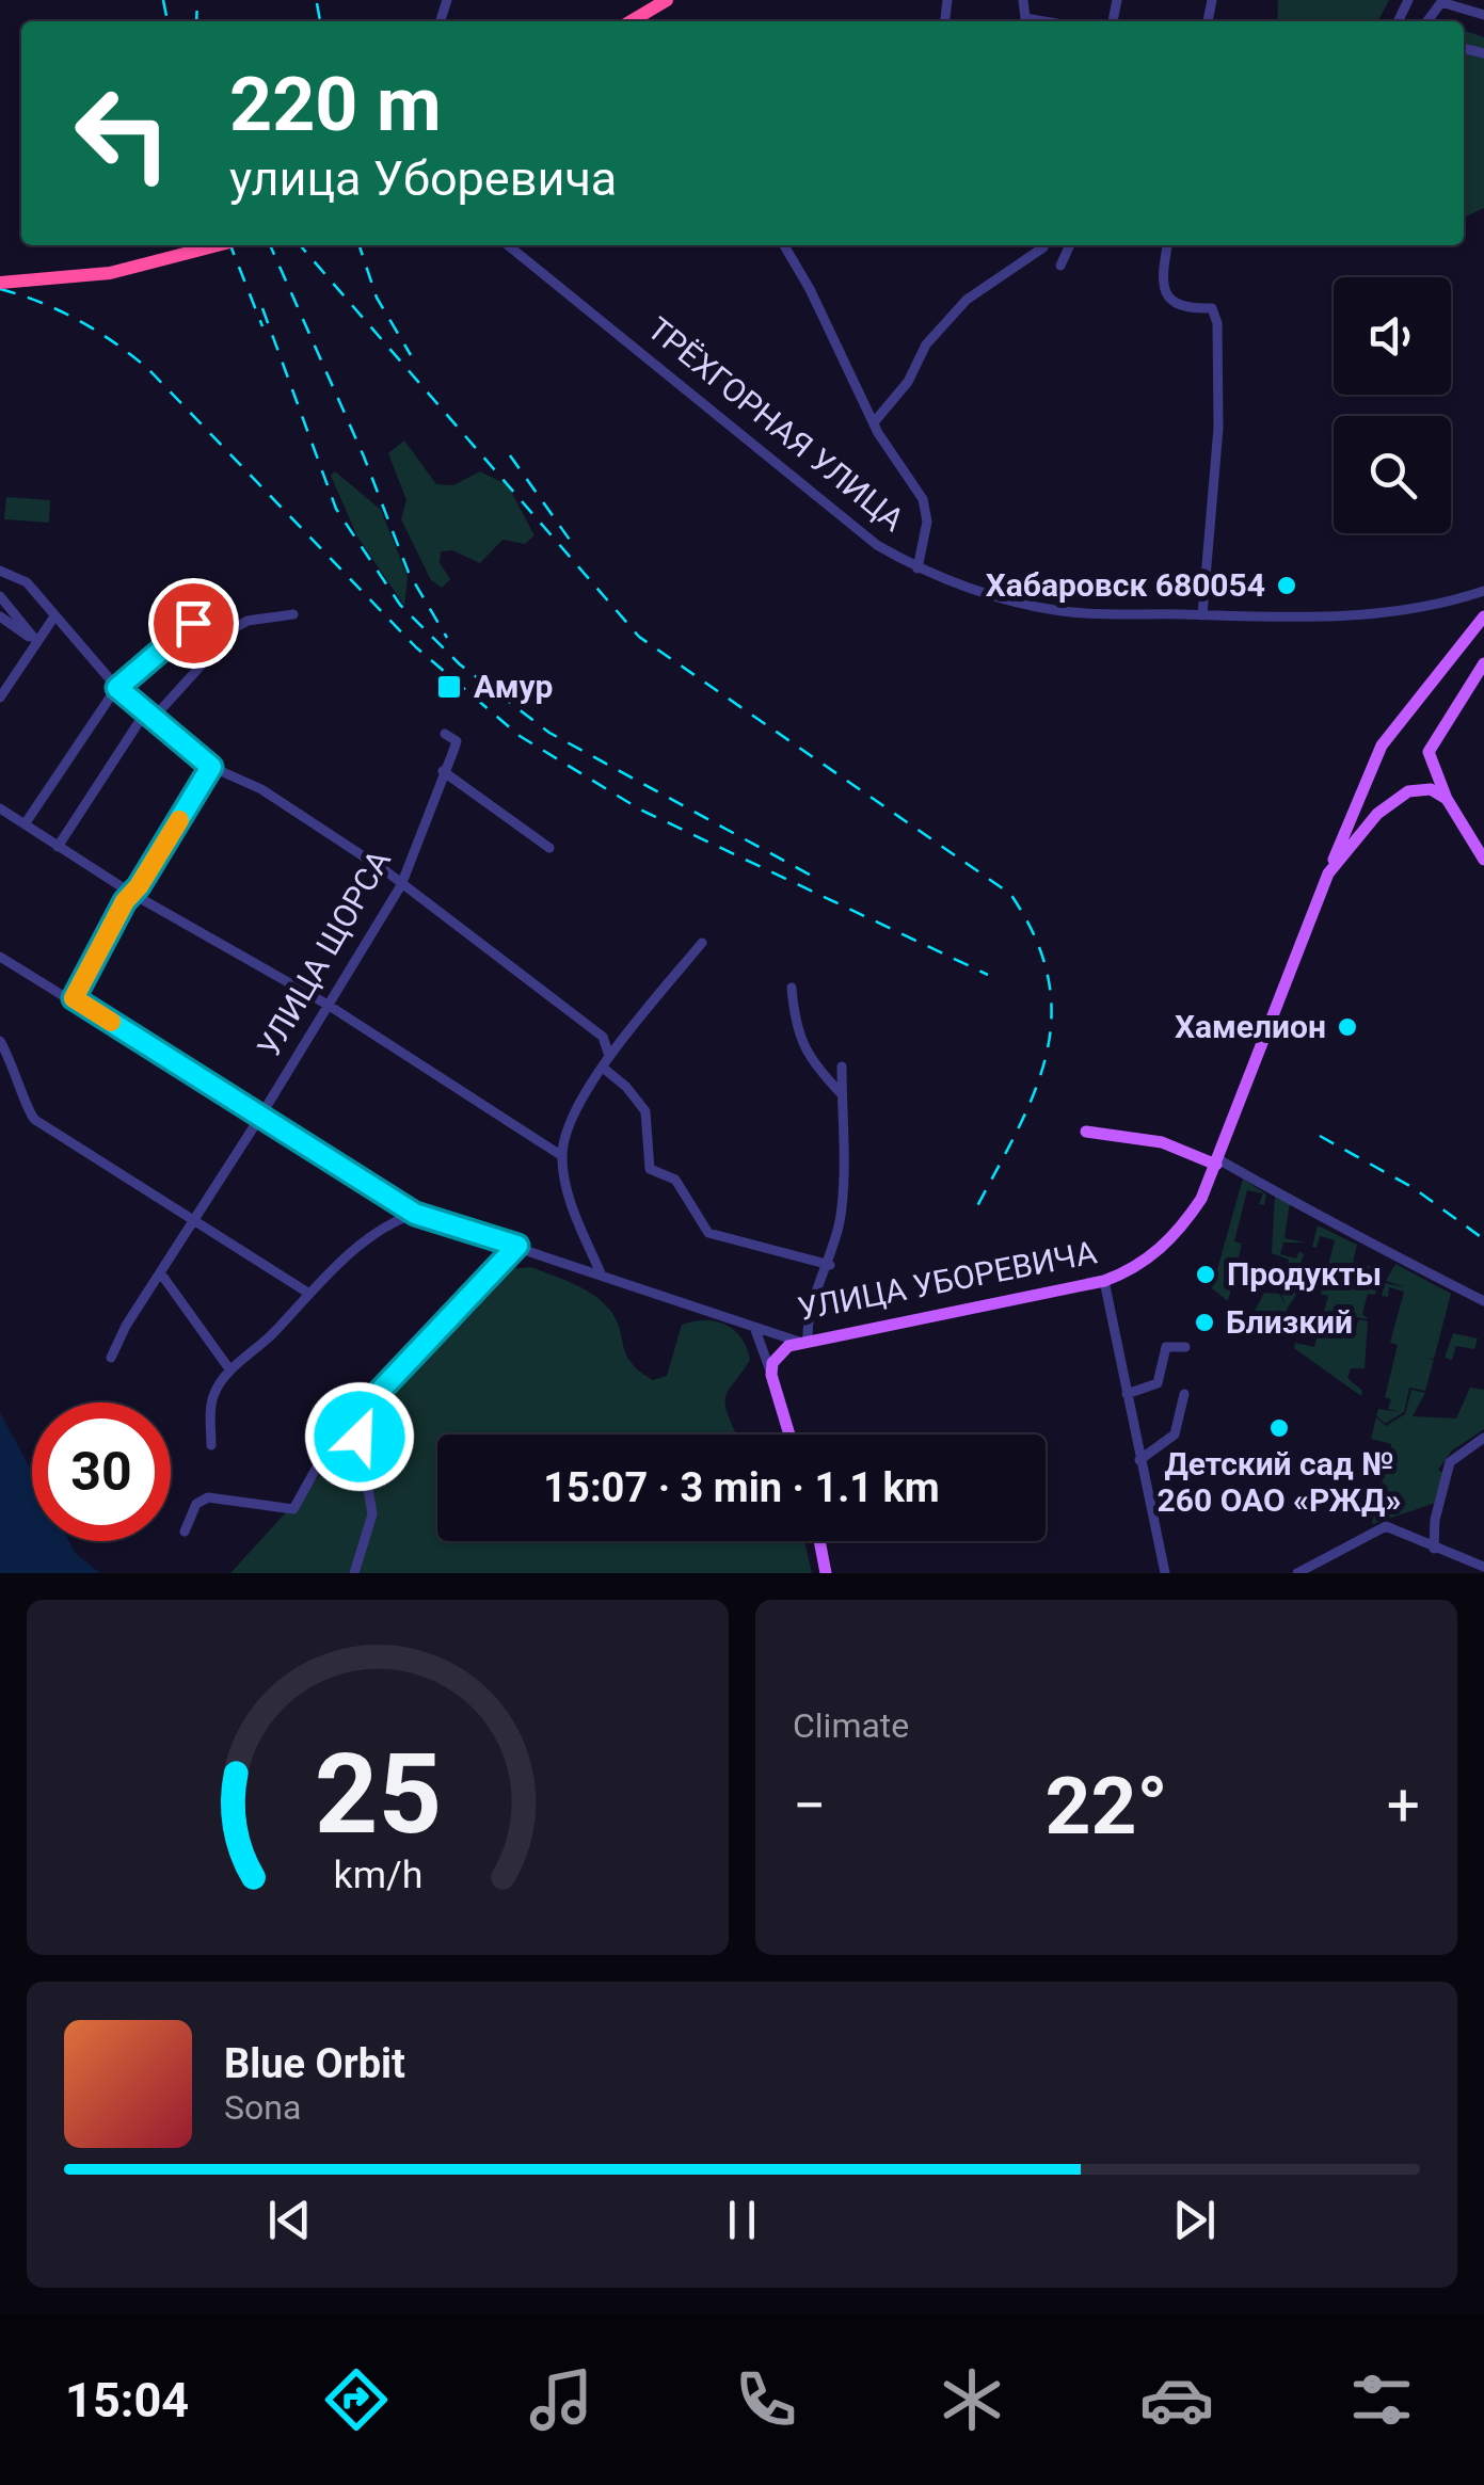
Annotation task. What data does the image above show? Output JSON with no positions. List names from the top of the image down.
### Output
{
  "streets": {
    "main road": ["УЛИЦА УБОРЕВИЧА"],
    "street": ["ТРЁХГОРНАЯ УЛИЦА", "УЛИЦА ЩОРСА"]
  },
  "crossings": [
    ["УЛИЦА ЩОРСА", "УЛИЦА УБОРЕВИЧА"]
  ],
  "places": {
    "other": [
      "Хабаровск 680054",
      "Хамелион",
      "Продукты",
      "Близкий",
      "Детский сад № 260 ОАО «РЖД»"
    ],
    "transit": ["Амур"]
  },
  "page": {
    "turn": ["220 m", "улица Уборевича"],
    "limit": "30",
    "trip": "15:07 · 3 min · 1.1 km",
    "tile": "Climate",
    "heat": ["−", "22°", "+"],
    "song": ["Blue Orbit", "Sona"],
    "tabs": "15:04",
    "gauge": ["25", "km/h"]
  }
}
